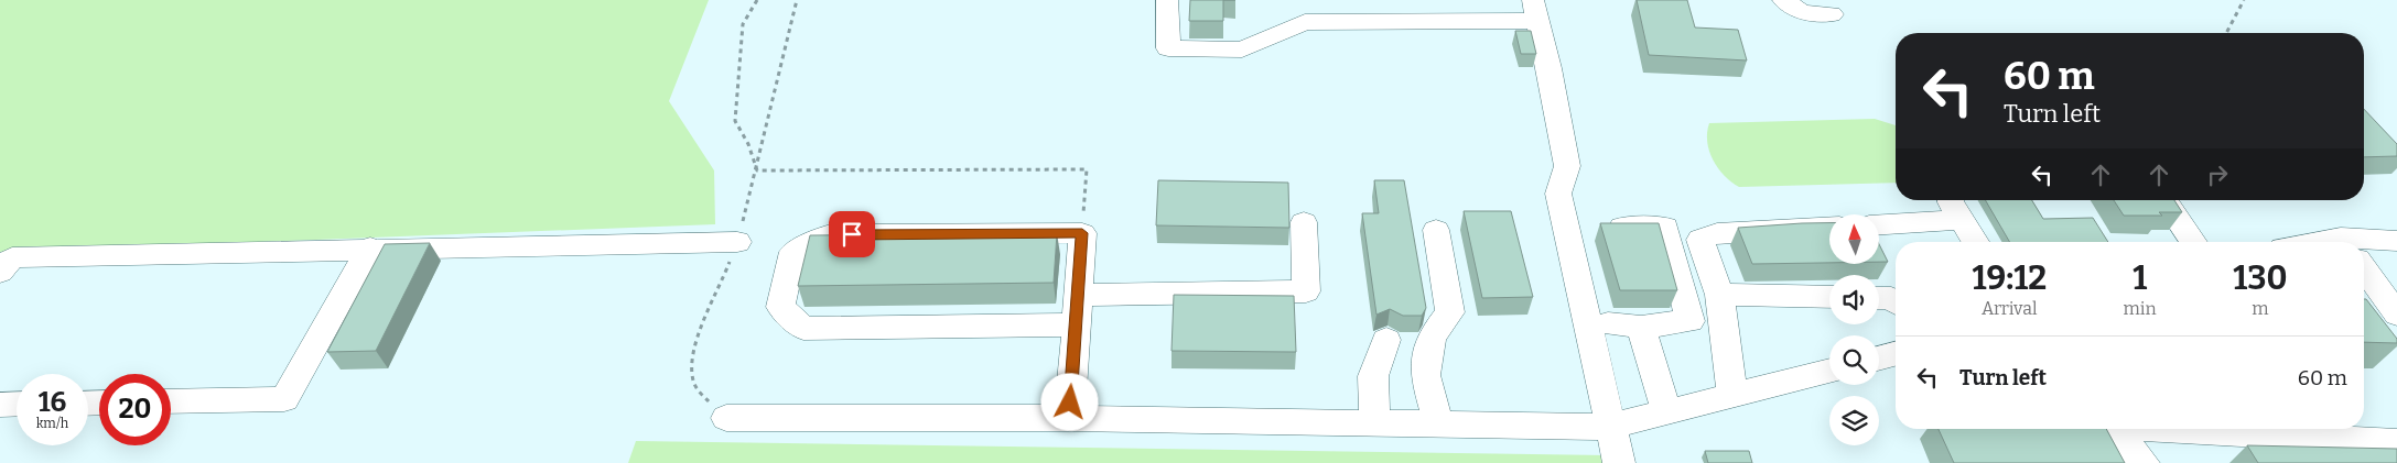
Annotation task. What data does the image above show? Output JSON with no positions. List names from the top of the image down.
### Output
{
  "north": "top",
  "page": {
    "turn": ["60 m", "Turn left"],
    "eta": [
      "19:12",
      "Arrival",
      "1",
      "min",
      "130",
      "m"
    ],
    "list": [
      {
        "name": "Turn left",
        "value": "60 m"
      }
    ],
    "speed": "16 km/h",
    "limit": "20"
  }
}
